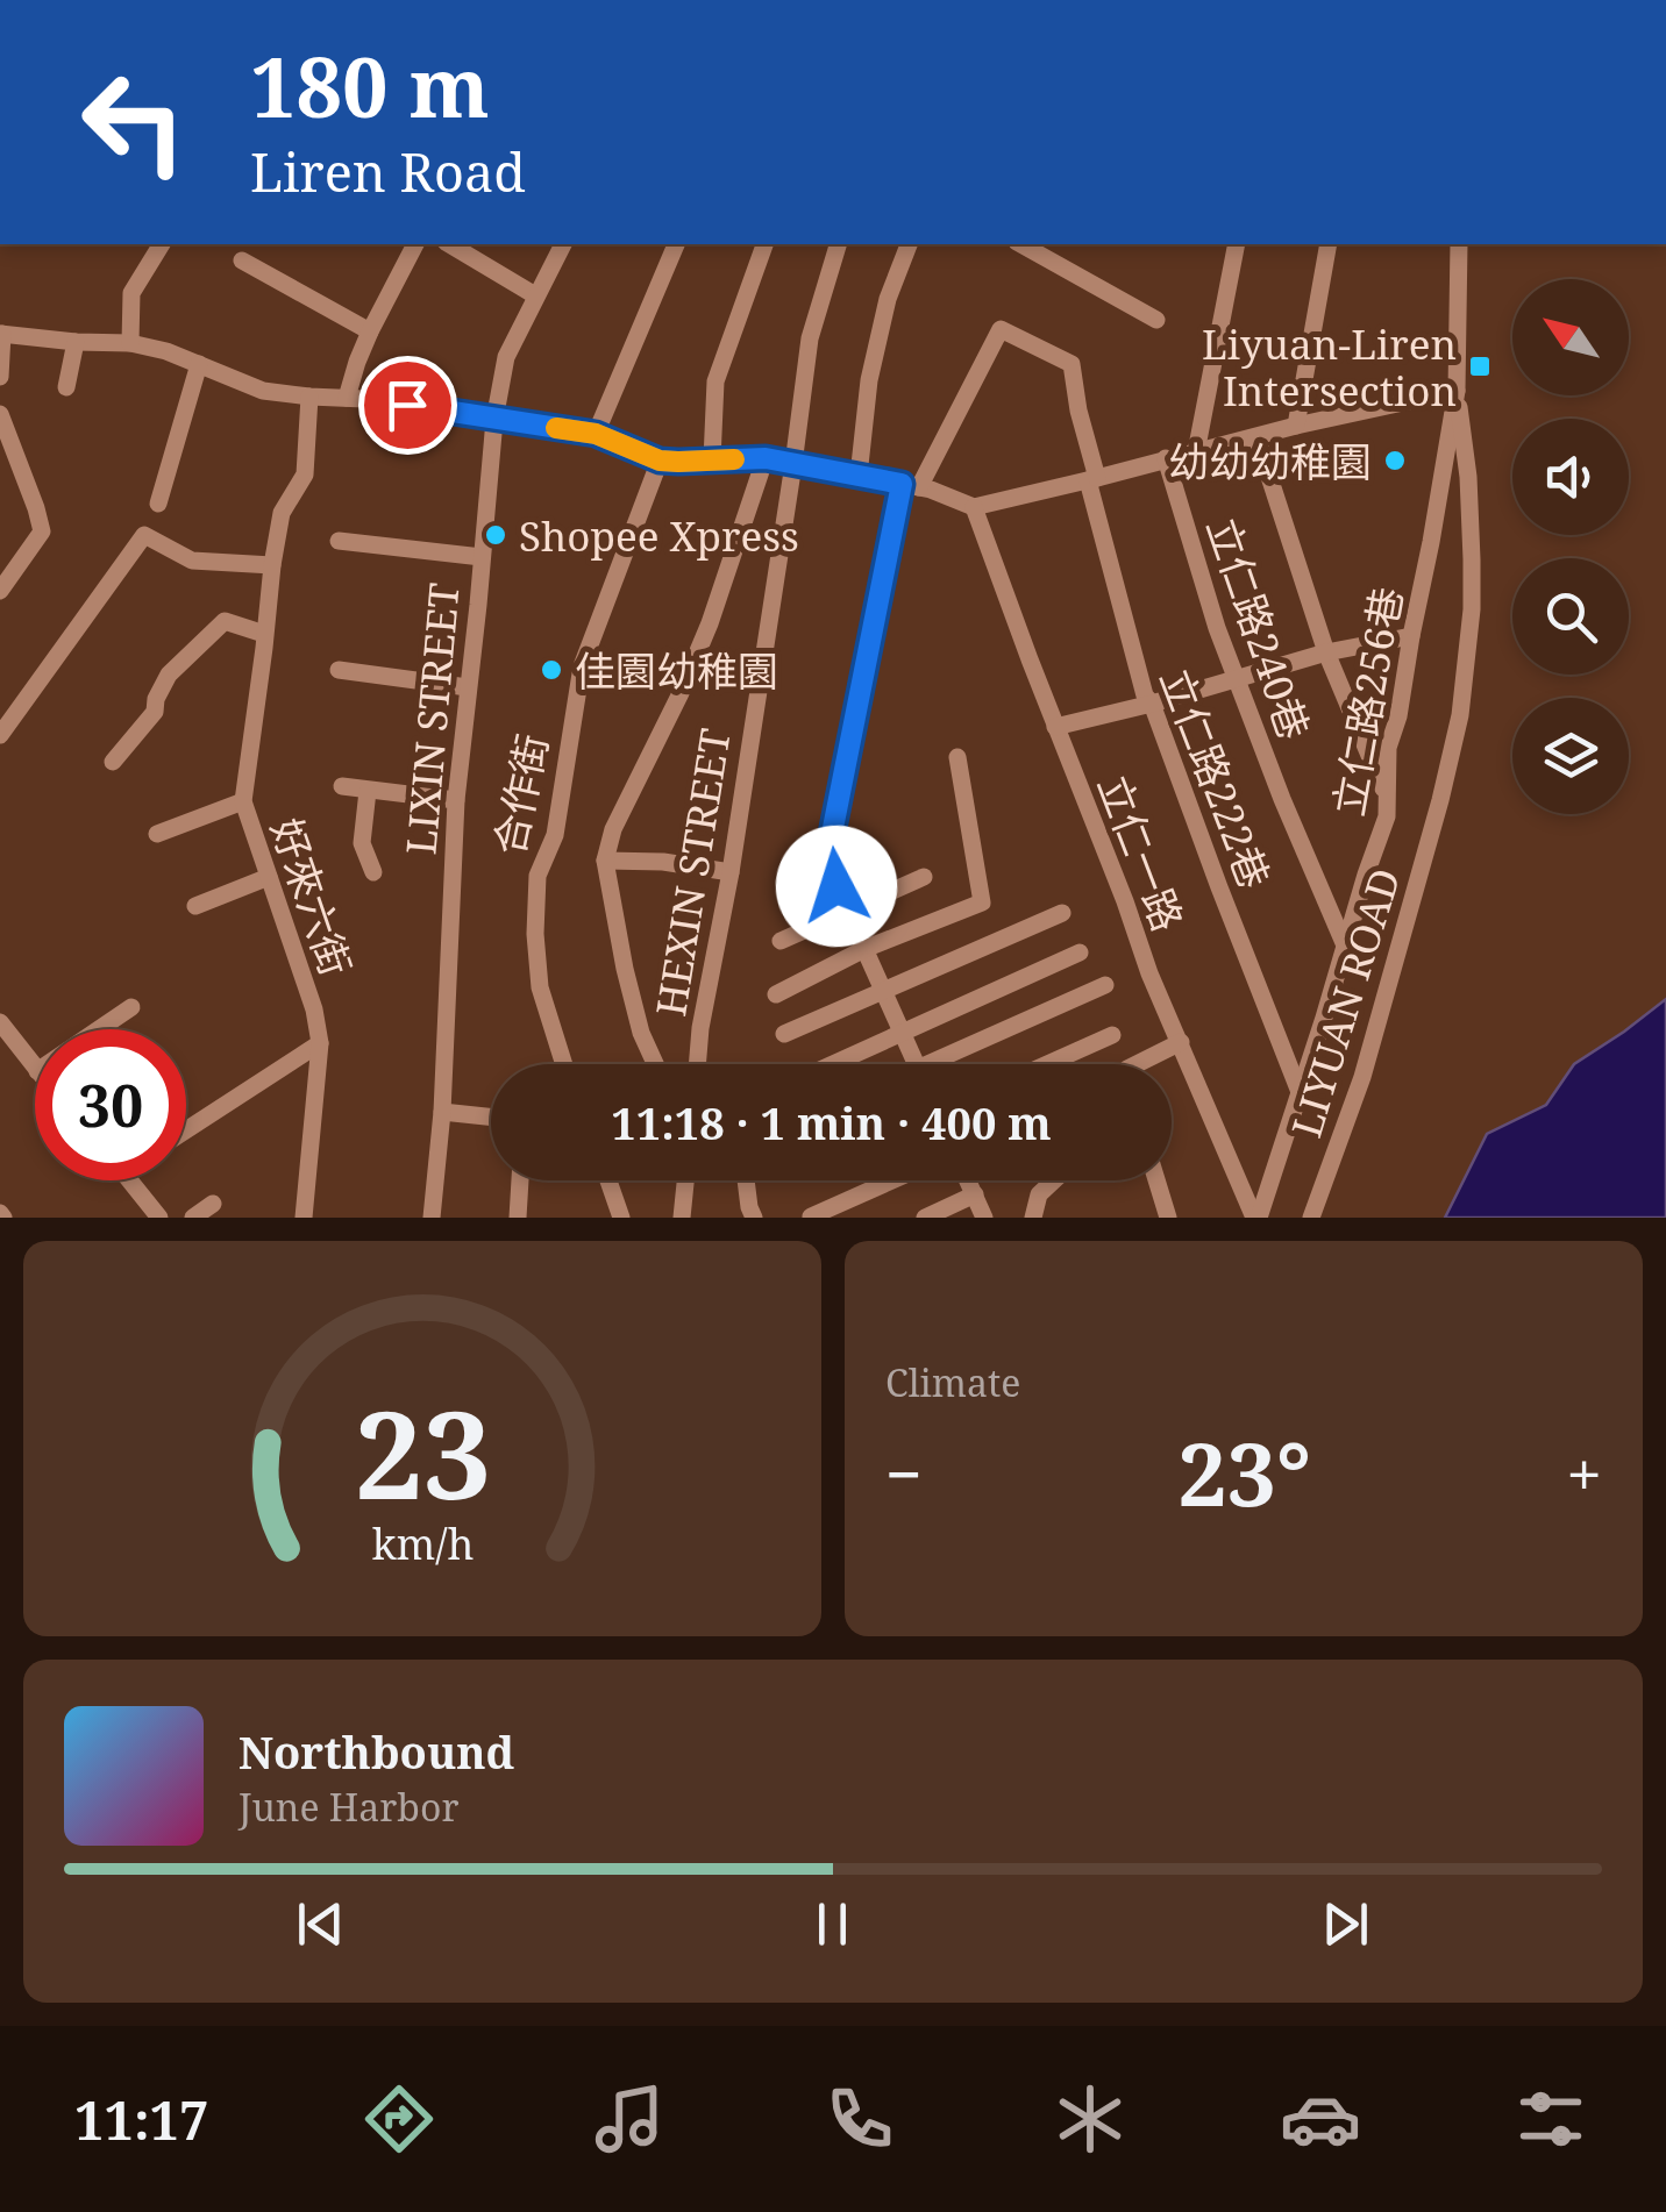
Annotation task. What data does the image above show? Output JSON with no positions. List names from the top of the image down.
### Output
{
  "streets": {
    "street": [
      "立仁路240巷",
      "立仁路256巷",
      "LIXIN STREET",
      "立仁路222巷",
      "合作街",
      "立仁一路",
      "HEXIN STREET",
      "好來六街",
      "LIYUAN ROAD"
    ]
  },
  "crossings": [
    ["立仁路240巷", "立仁路256巷"],
    ["立仁路256巷", "立仁路222巷"],
    ["立仁路256巷", "立仁一路"],
    ["立仁路256巷", "LIYUAN ROAD"]
  ],
  "places": {
    "transit": ["Liyuan-Liren Intersection"],
    "other": ["幼幼幼稚園", "Shopee Xpress", "佳園幼稚園"]
  },
  "north": "top left",
  "page": {
    "turn": ["180 m", "Liren Road"],
    "limit": "30",
    "trip": "11:18 · 1 min · 400 m",
    "tile": "Climate",
    "heat": ["−", "23°", "+"],
    "song": ["Northbound", "June Harbor"],
    "tabs": "11:17",
    "gauge": ["23", "km/h"]
  }
}
